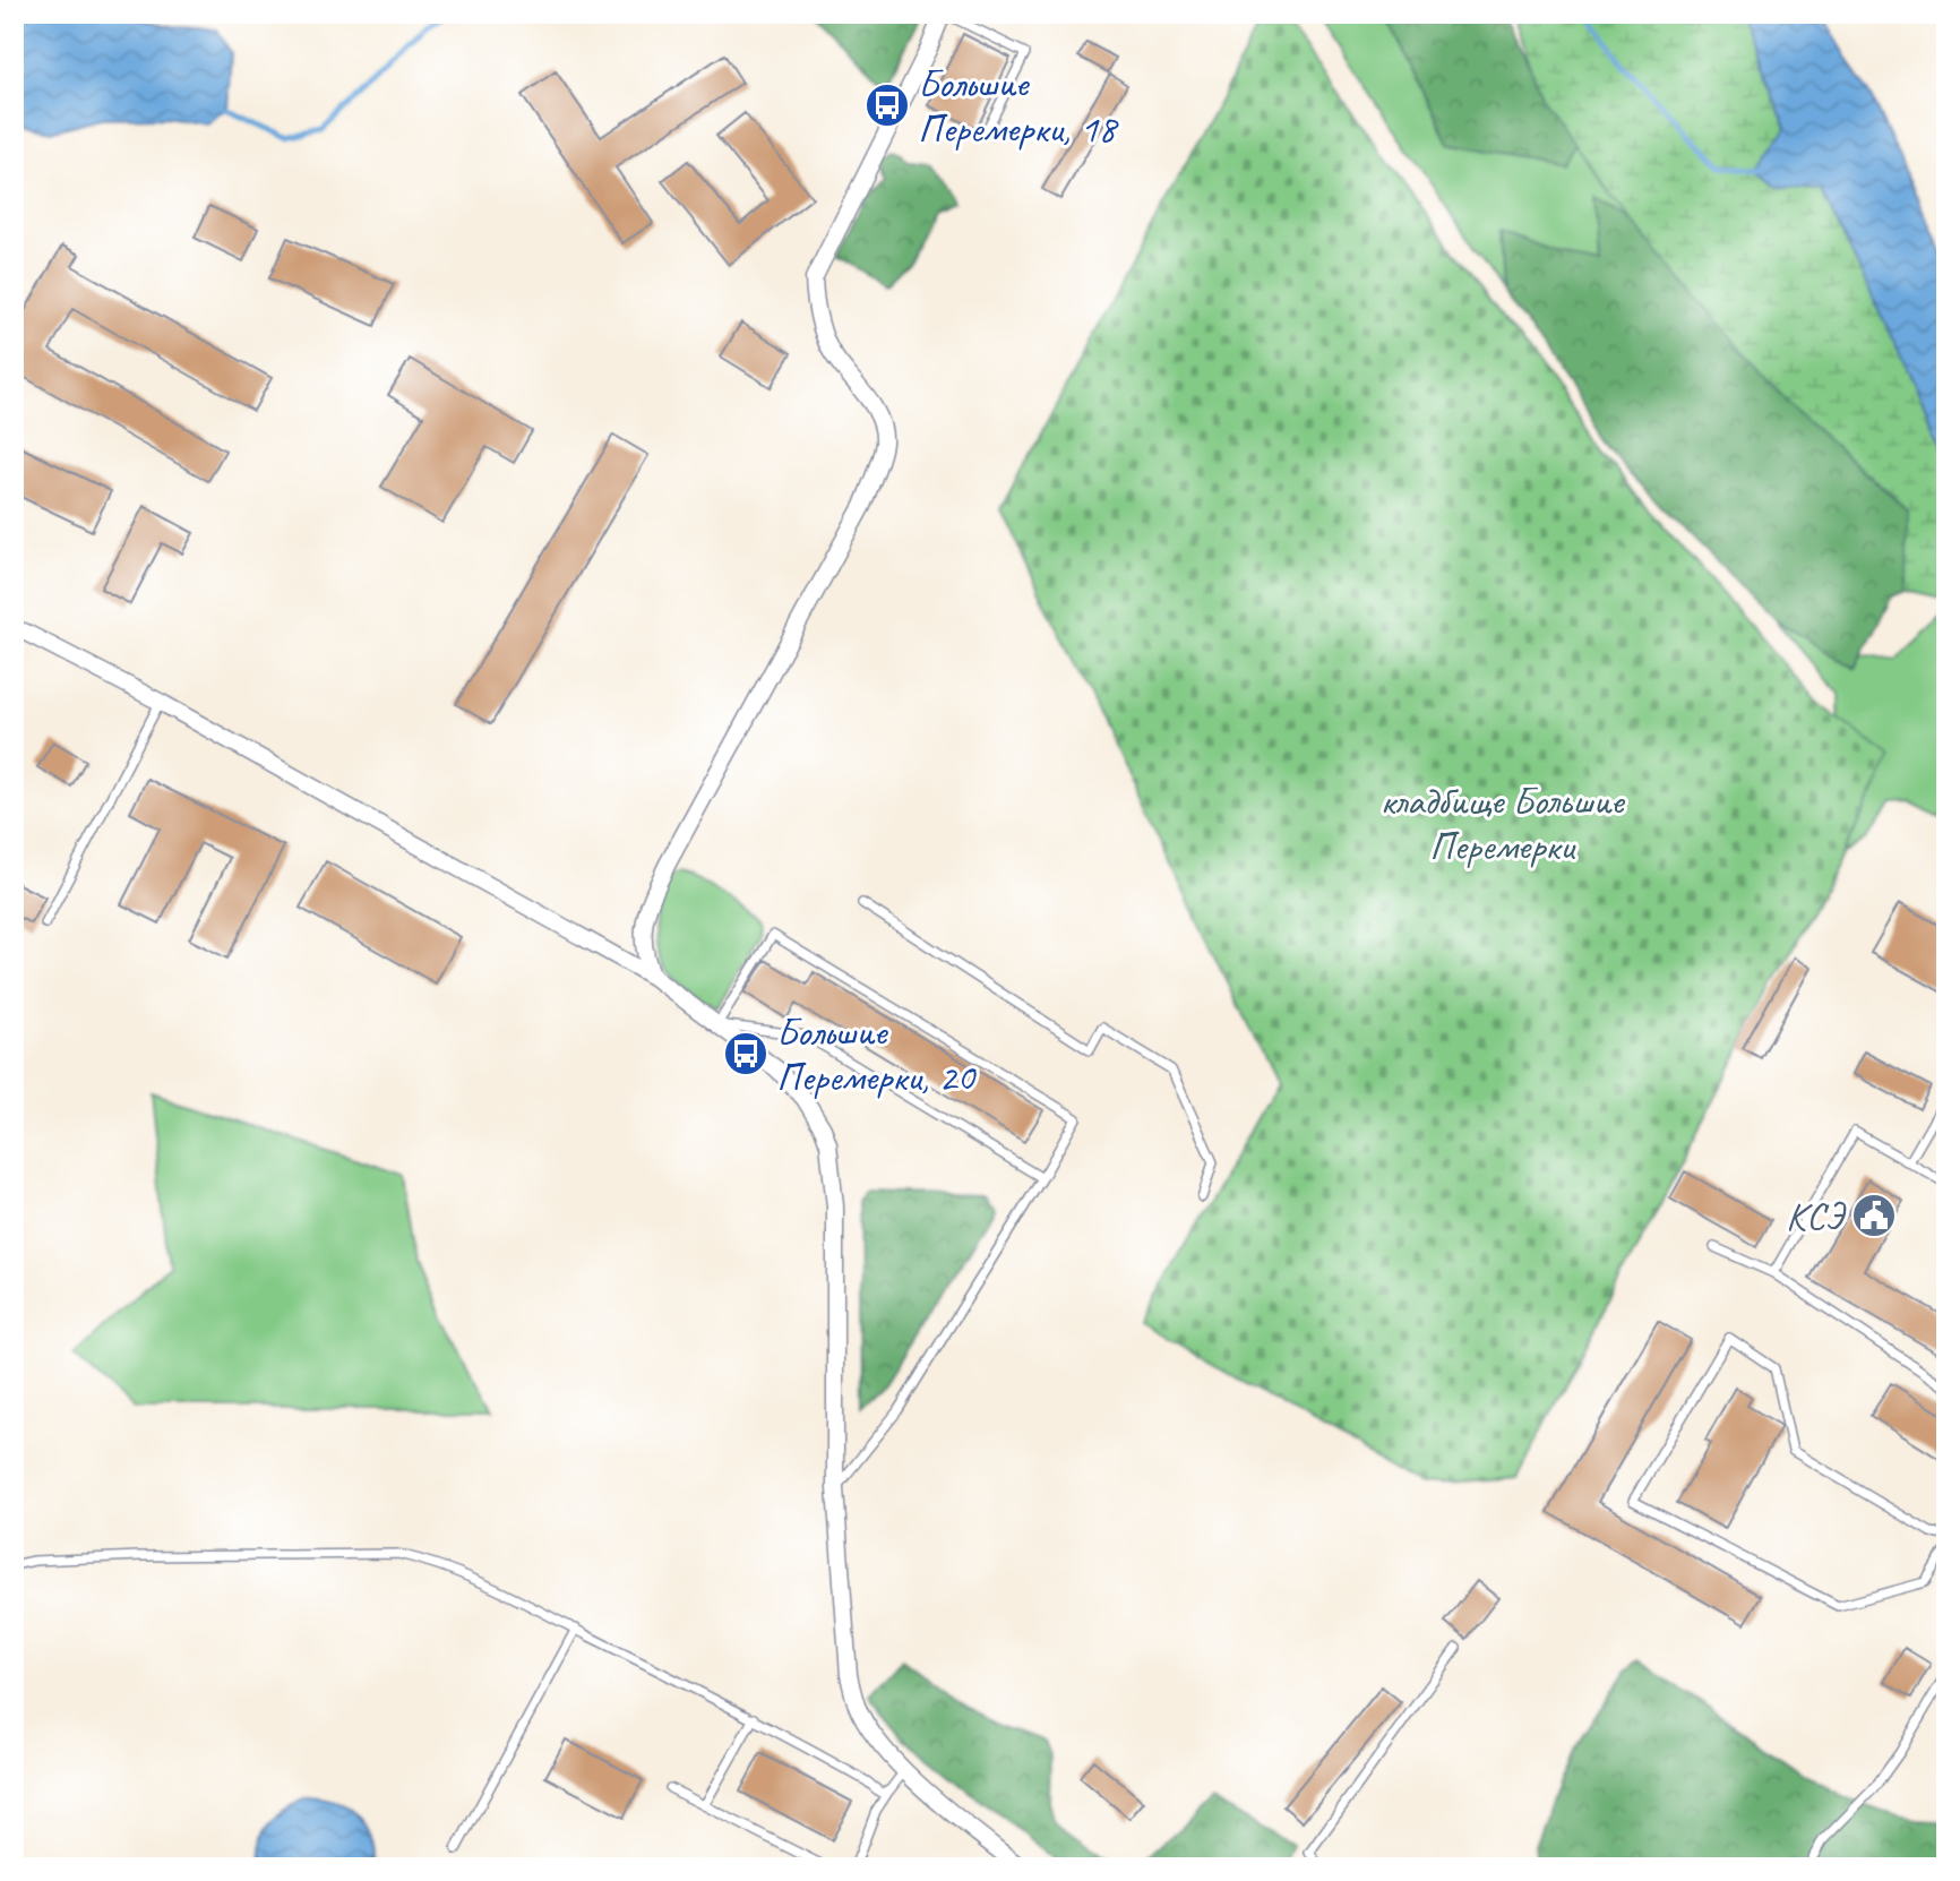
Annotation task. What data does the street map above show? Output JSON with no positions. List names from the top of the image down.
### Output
{
  "parks": ["кладбище Большие Перемерки"],
  "places": {
    "bus stop": ["Большие Перемерки, 18", "Большие Перемерки, 20"],
    "public building": ["КСЭ"]
  }
}
